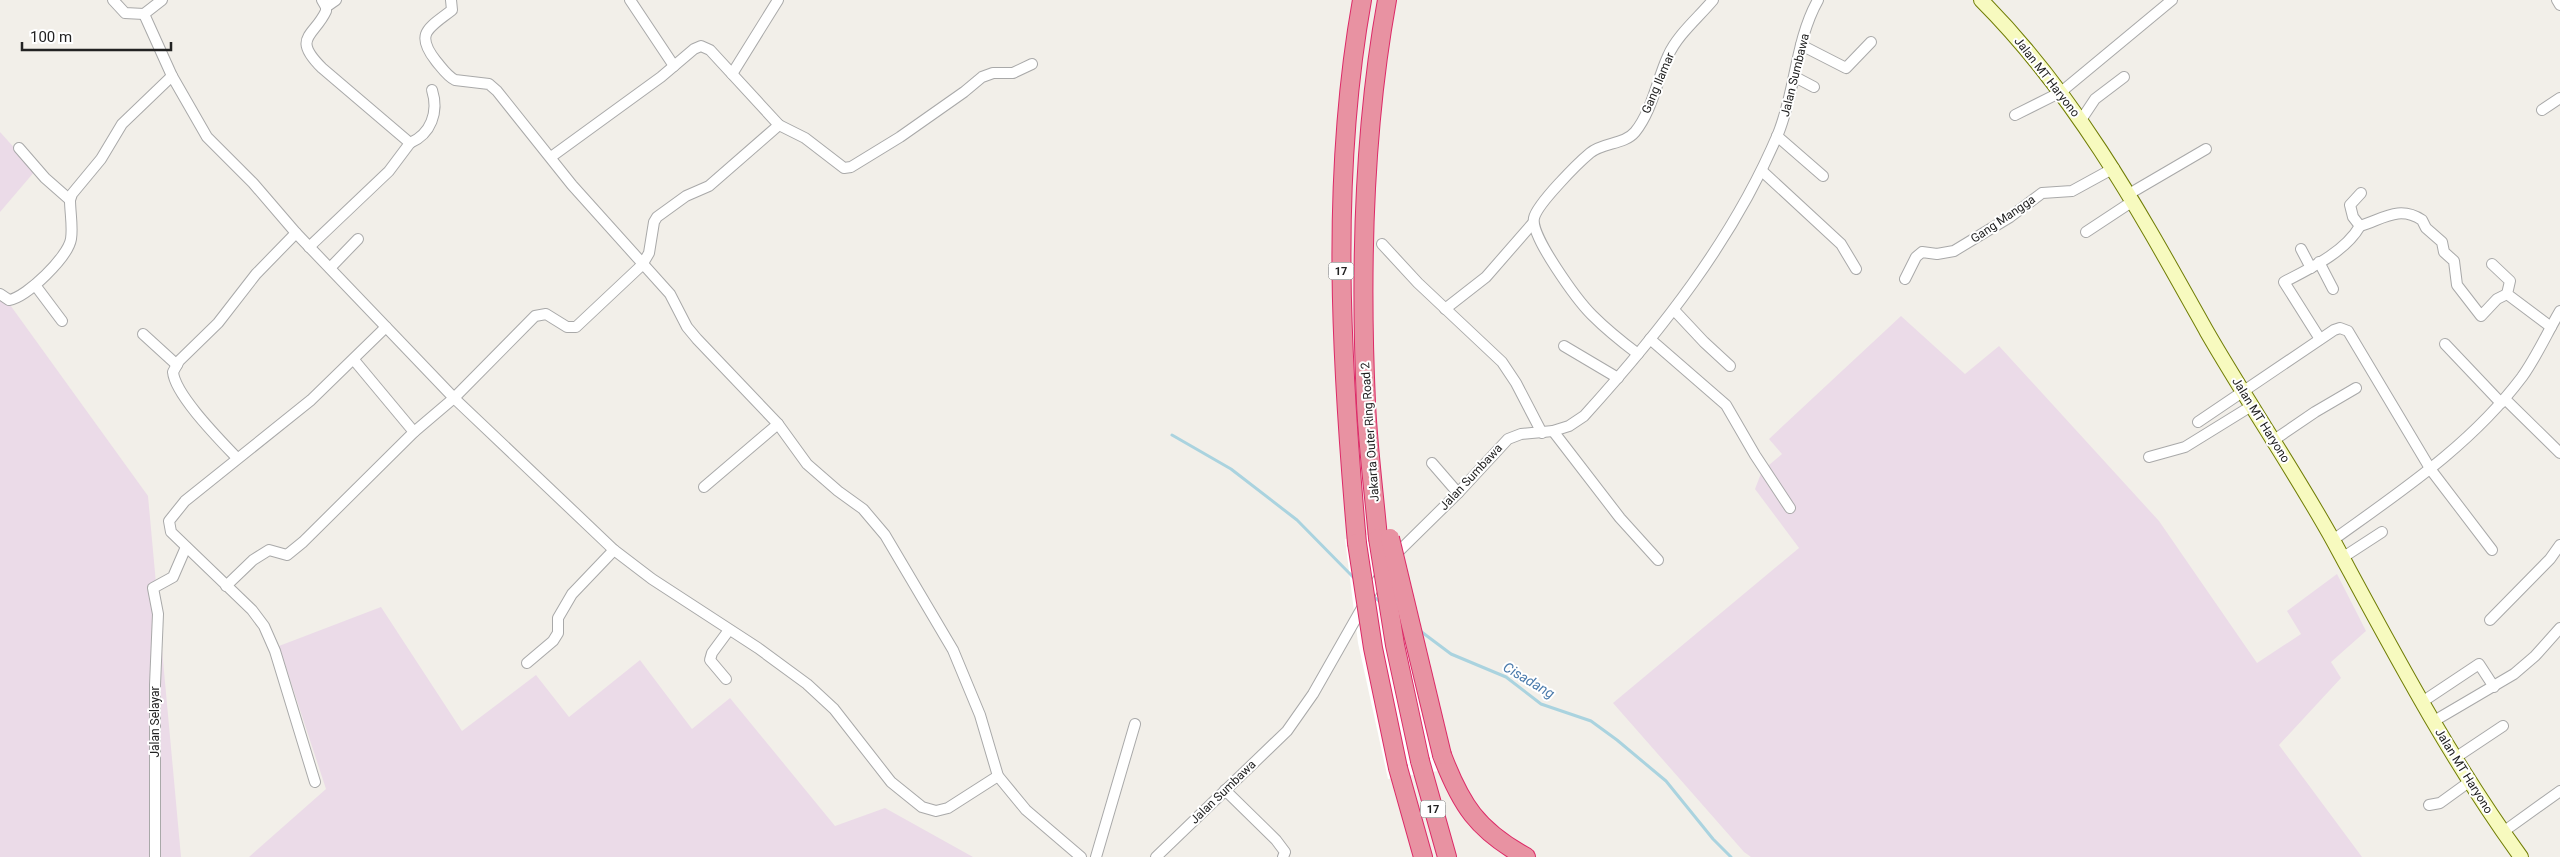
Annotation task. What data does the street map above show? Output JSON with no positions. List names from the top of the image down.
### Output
{
  "streets": {
    "highway": ["17", "Jakarta Outer Ring Road 2"],
    "main road": ["Jalan MT Haryono"],
    "street": [
      "Jalan Sumbawa",
      "Gang Ilamar",
      "Gang Mangga",
      "Jalan Selayar"
    ]
  },
  "crossings": [
    ["Jalan MT Haryono", "Gang Mangga"]
  ],
  "water": ["Cisadang"],
  "scale_bar": "100 m"
}
